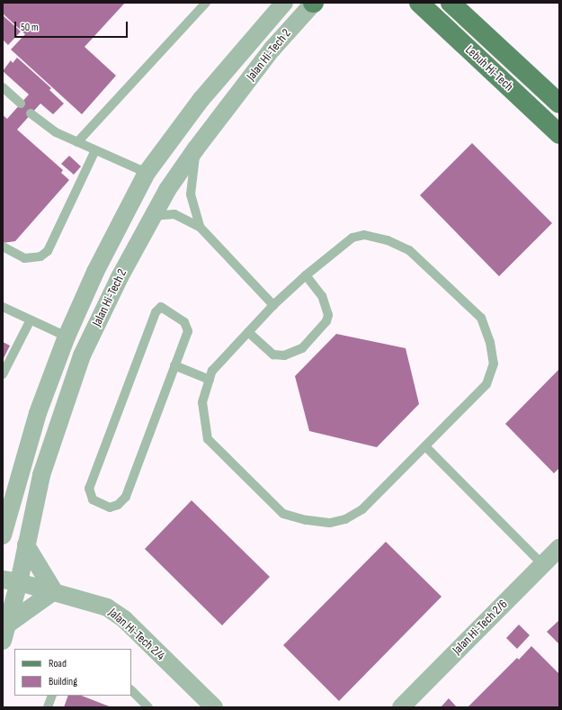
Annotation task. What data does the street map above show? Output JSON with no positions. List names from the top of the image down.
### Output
{
  "streets": {
    "main road": ["Lebuh Hi-Tech"],
    "street": ["Jalan Hi-Tech 2", "Jalan Hi-Tech 2/6", "Jalan Hi-Tech 2/4"]
  },
  "crossings": [
    ["Jalan Hi-Tech 2", "Jalan Hi-Tech 2/4"]
  ],
  "legend": ["Road", "Building"],
  "scale_bar": "50 m"
}
